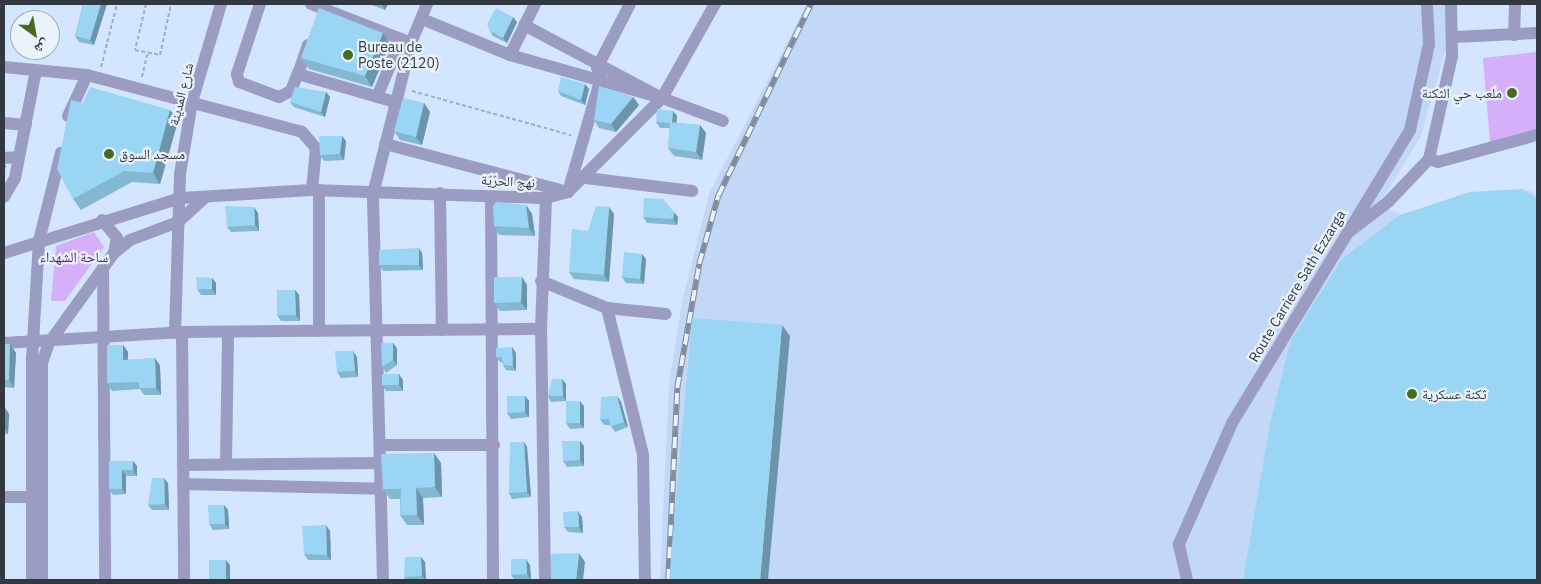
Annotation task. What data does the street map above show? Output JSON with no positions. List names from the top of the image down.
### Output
{
  "streets": {
    "street": ["شارع المدينة", "نهج الحرّيّة", "Route Carriere Sath Ezzarga"]
  },
  "crossings": [
    ["شارع المدينة", "نهج الحرّيّة"]
  ],
  "parks": ["ساحة الشهداء"],
  "places": [
    "Bureau de Poste (2120)",
    "ملعب حي الثكنة",
    "مسجد السوق",
    "ثكنة عسكرية"
  ],
  "north": "bottom right"
}
